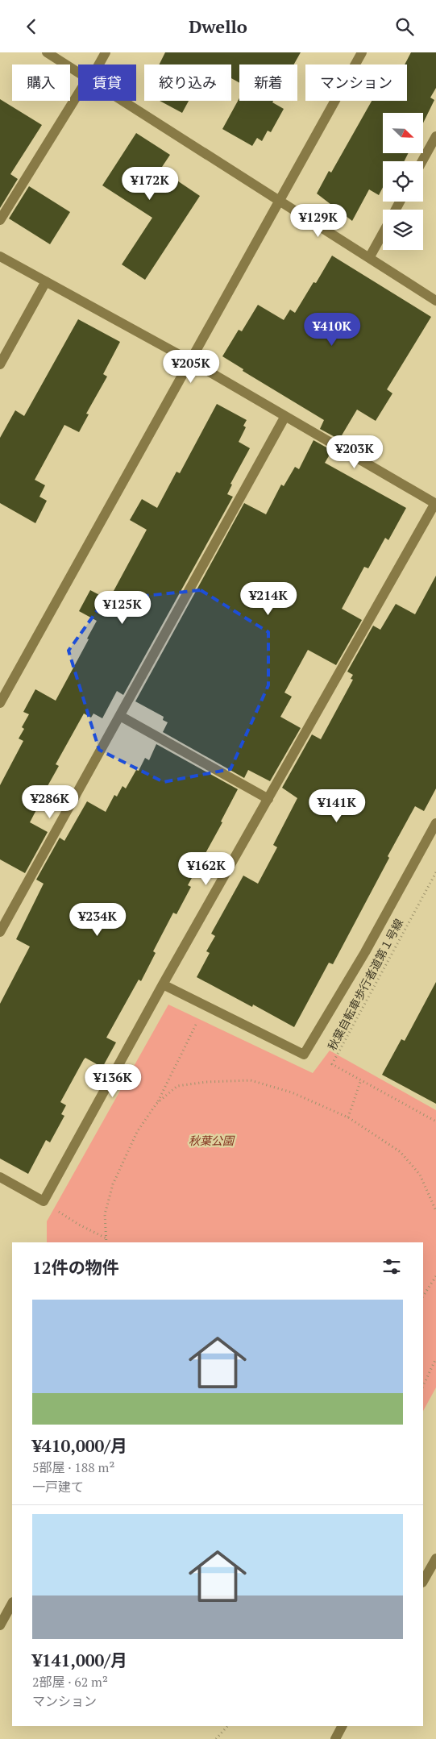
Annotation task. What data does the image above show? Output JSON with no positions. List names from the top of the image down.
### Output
{
  "streets": {
    "path": ["秋葉自転車歩行者道第１号線"]
  },
  "parks": ["秋葉公園"],
  "north": "bottom right",
  "page": {
    "header": "Dwello",
    "chip": [
      "購入",
      "賃貸",
      "絞り込み",
      "新着",
      "マンション"
    ],
    "price": [
      "¥172K",
      "¥129K",
      "¥410K",
      "¥205K",
      "¥203K",
      "¥214K",
      "¥125K",
      "¥286K",
      "¥141K",
      "¥162K",
      "¥234K",
      "¥136K"
    ],
    "heading": "12件の物件",
    "list": [
      {
        "name": "¥410,000/月",
        "note": "5部屋 · 188 m² · 一戸建て"
      },
      {
        "name": "¥141,000/月",
        "note": "2部屋 · 62 m² · マンション"
      }
    ]
  }
}
